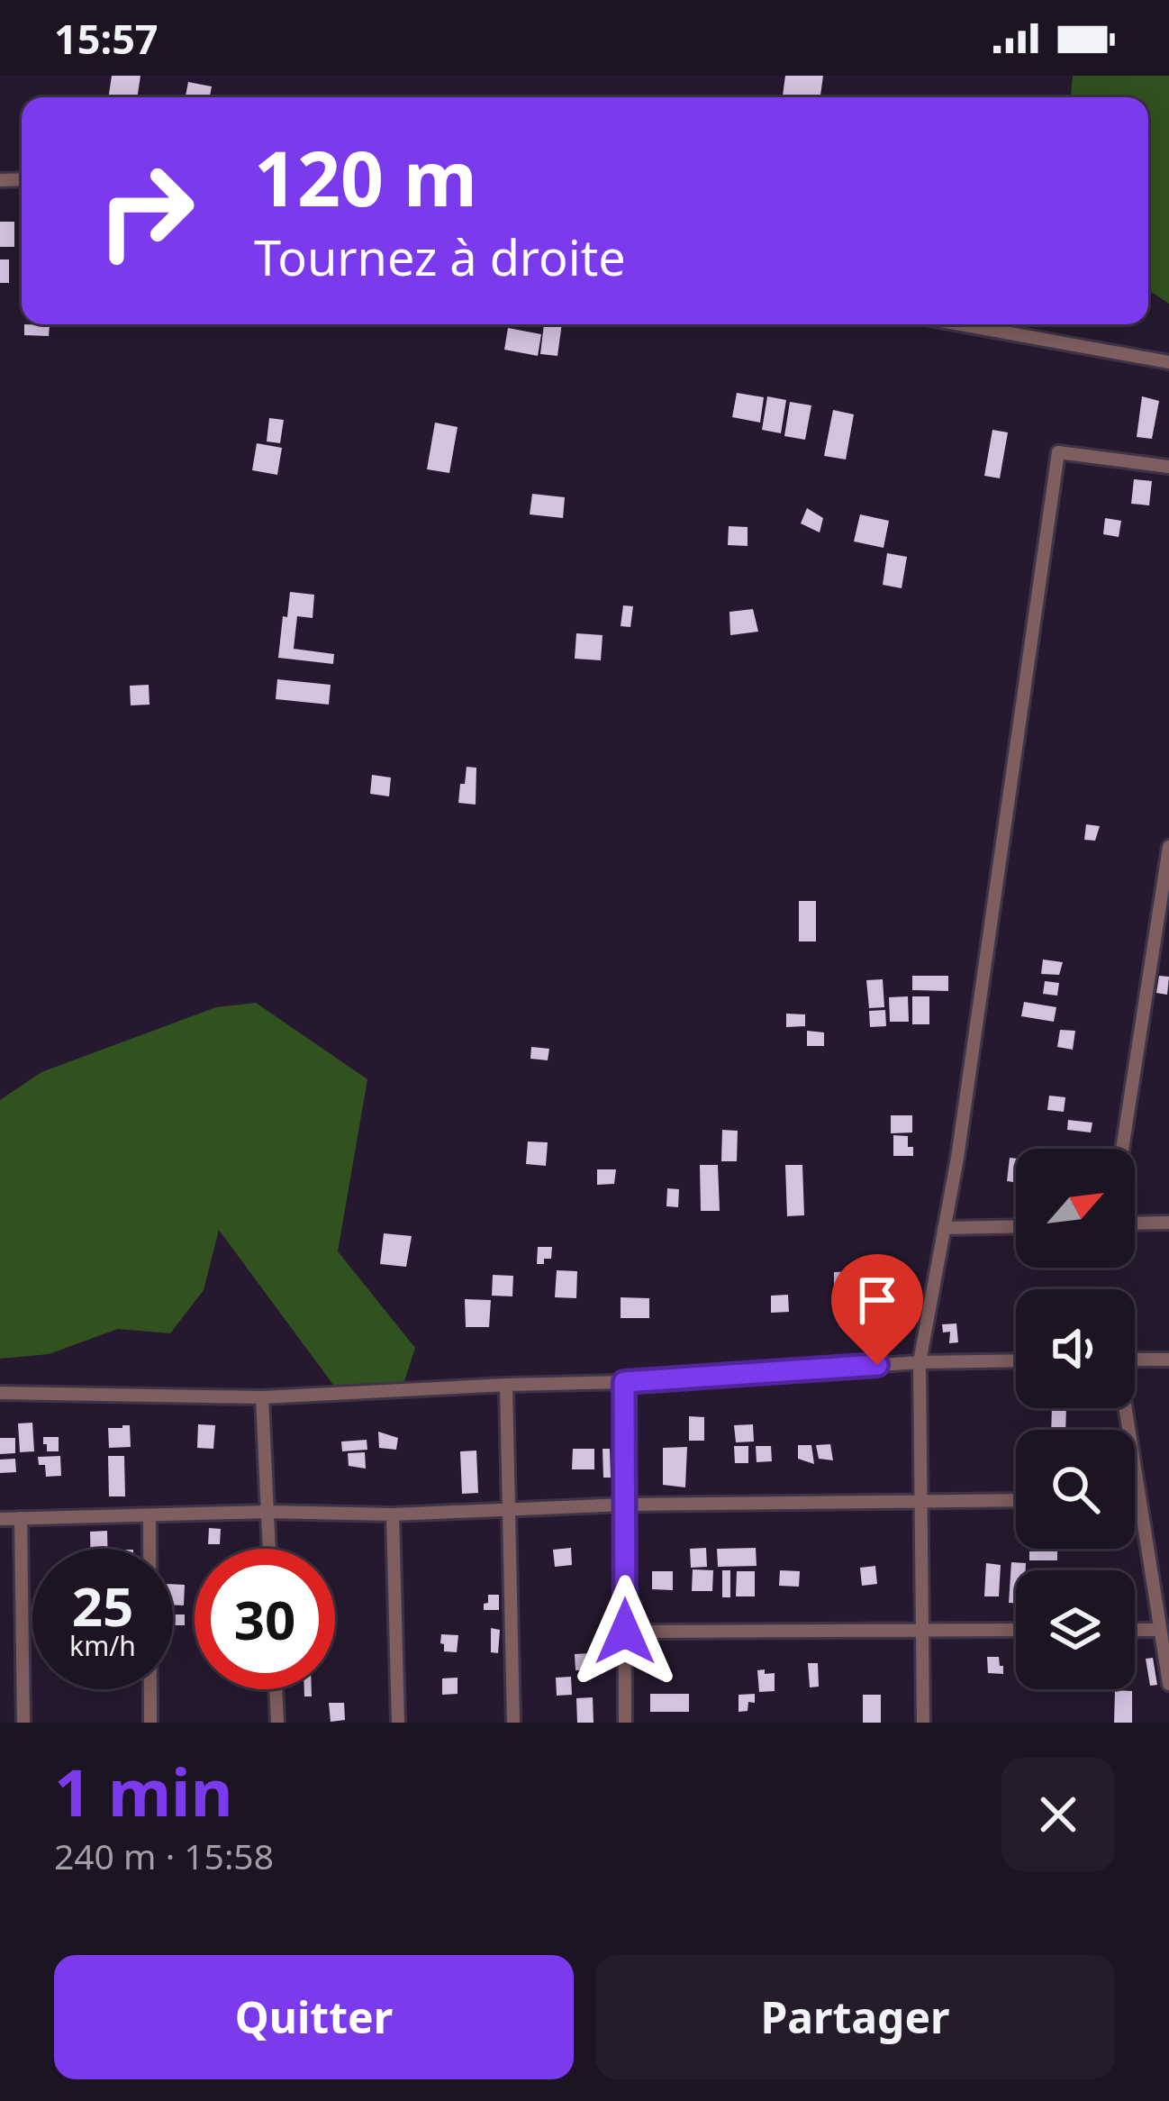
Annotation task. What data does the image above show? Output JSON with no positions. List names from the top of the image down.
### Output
{
  "north": "top right",
  "page": {
    "status": "15:57",
    "turn": ["120 m", "Tournez à droite"],
    "speed": "25 km/h",
    "limit": "30",
    "heading": ["1 min", "240 m · 15:58"],
    "buttons": ["Quitter", "Partager"]
  }
}
